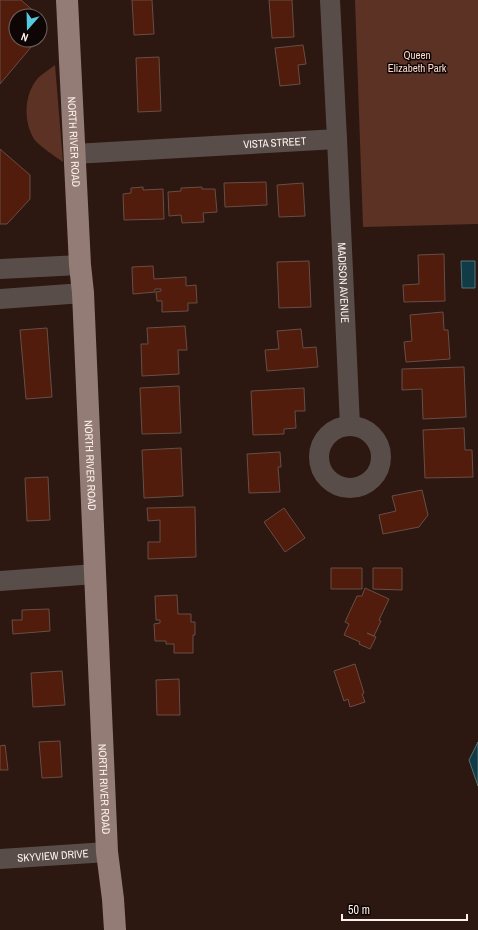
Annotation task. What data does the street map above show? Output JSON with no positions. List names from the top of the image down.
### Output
{
  "streets": {
    "main road": ["NORTH RIVER ROAD"],
    "street": ["VISTA STREET", "MADISON AVENUE", "SKYVIEW DRIVE"]
  },
  "crossings": [
    ["NORTH RIVER ROAD", "VISTA STREET"],
    ["NORTH RIVER ROAD", "SKYVIEW DRIVE"],
    ["VISTA STREET", "MADISON AVENUE"]
  ],
  "parks": ["Queen Elizabeth Park"],
  "scale_bar": "50 m",
  "north": "bottom"
}
